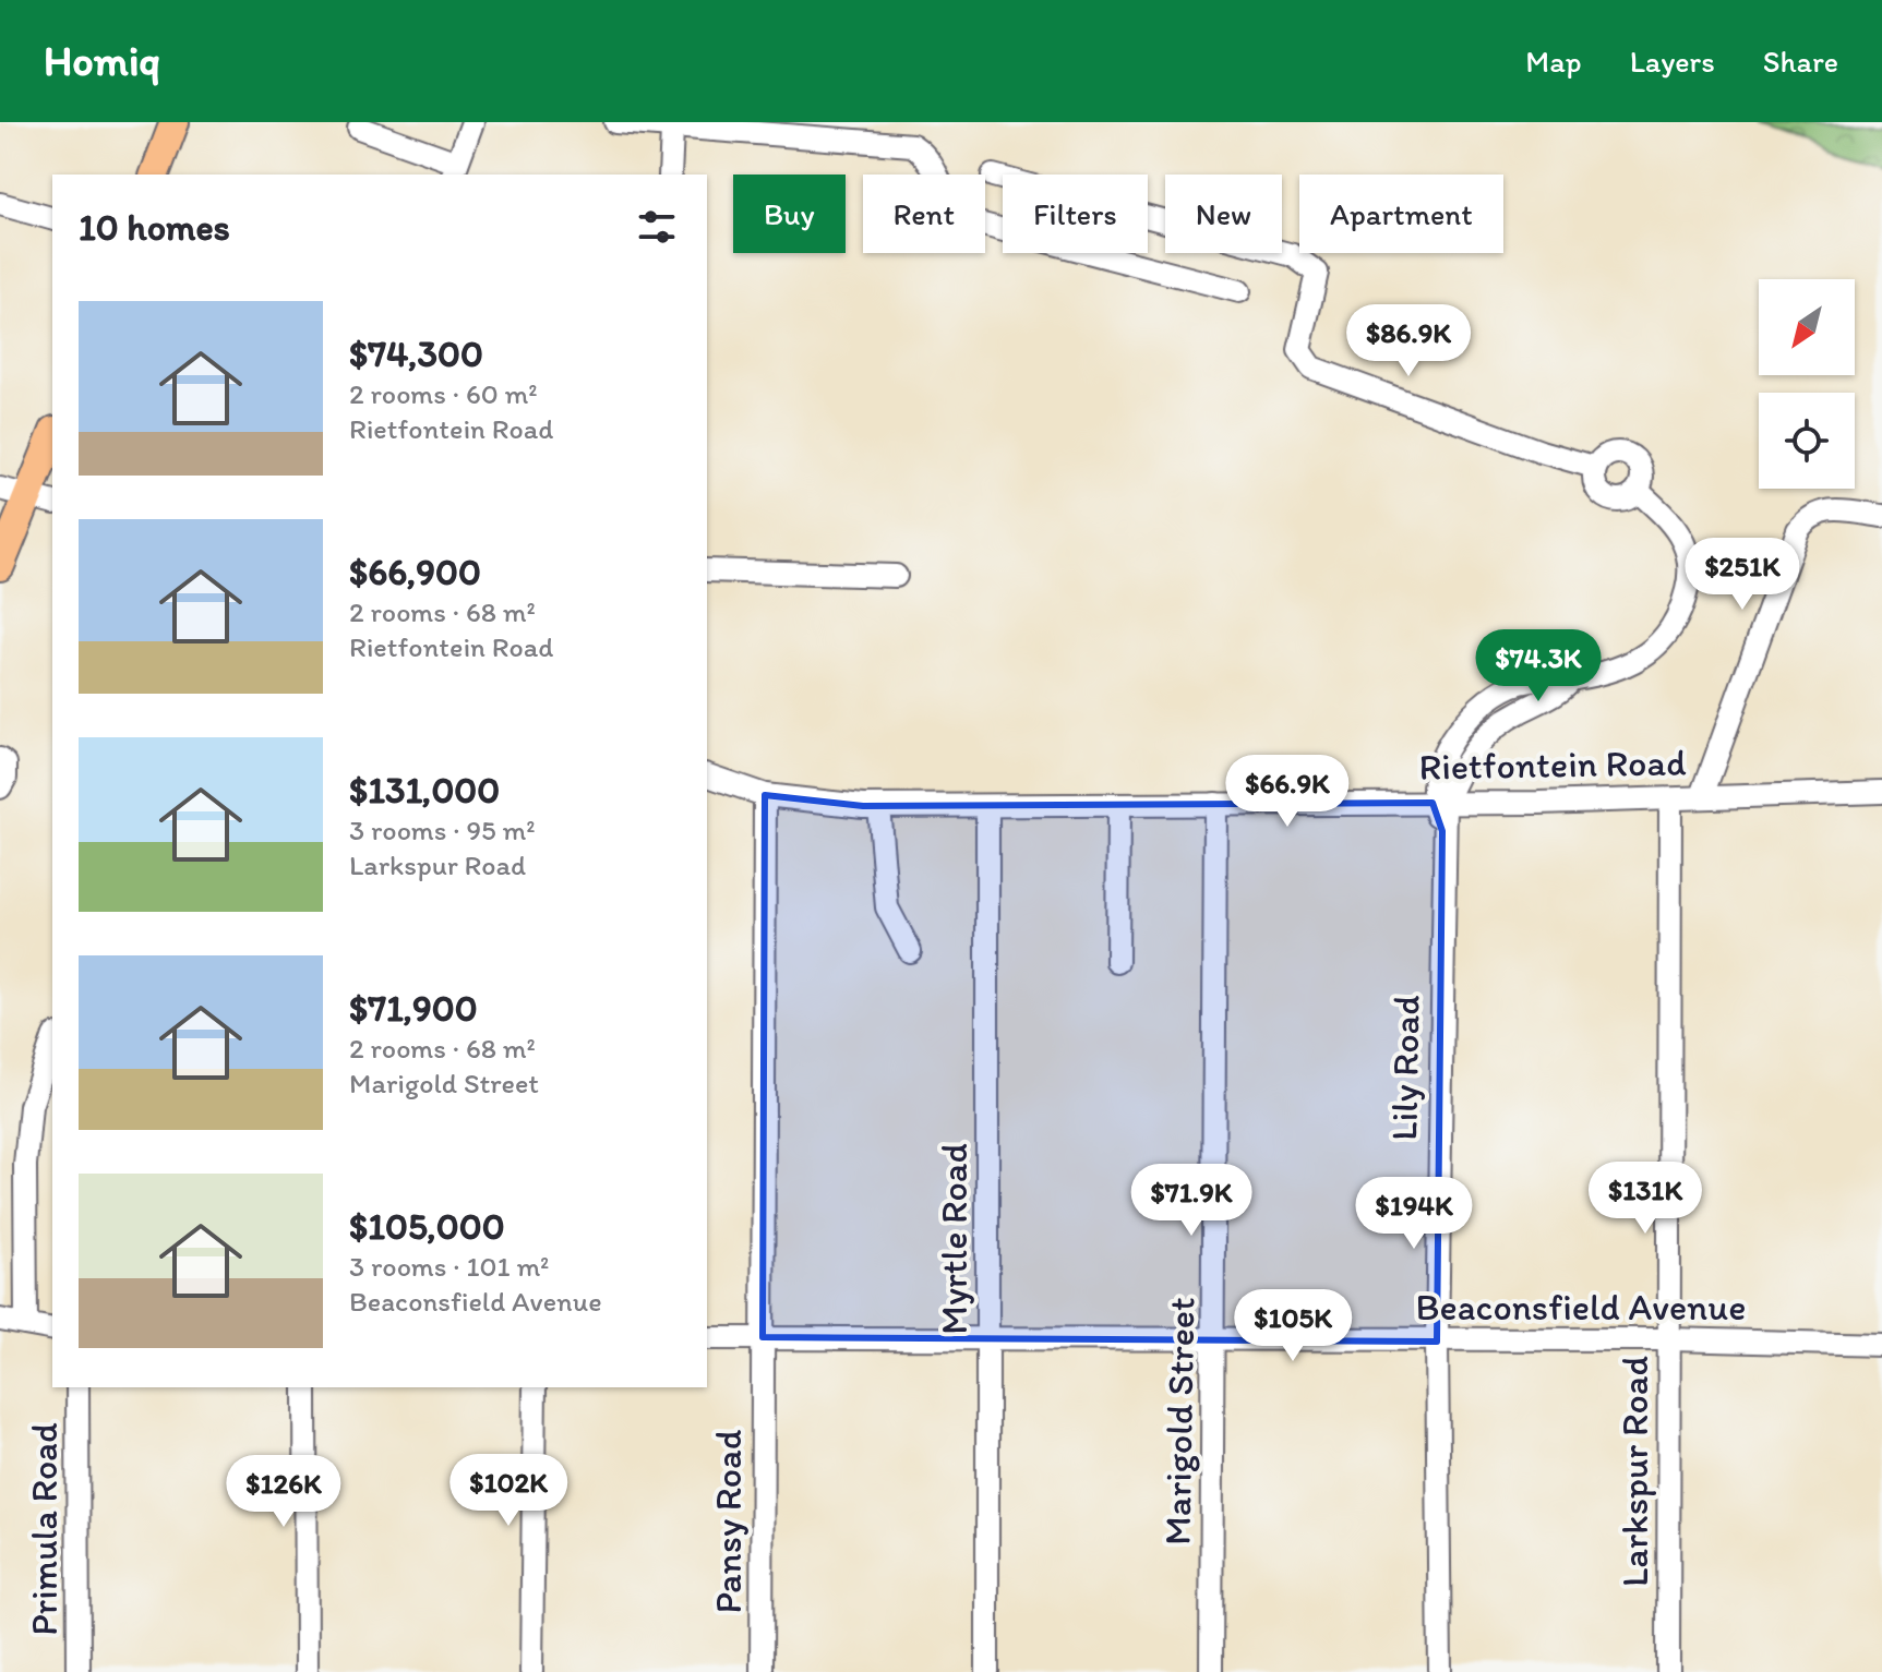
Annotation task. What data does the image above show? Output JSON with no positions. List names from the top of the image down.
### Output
{
  "streets": {
    "street": [
      "Rietfontein Road",
      "Lily Road",
      "Myrtle Road",
      "Beaconsfield Avenue",
      "Marigold Street",
      "Larkspur Road",
      "Pansy Road",
      "Primula Road"
    ]
  },
  "crossings": [
    ["Rietfontein Road", "Lily Road"],
    ["Rietfontein Road", "Myrtle Road"],
    ["Rietfontein Road", "Marigold Street"],
    ["Rietfontein Road", "Larkspur Road"],
    ["Rietfontein Road", "Pansy Road"],
    ["Lily Road", "Beaconsfield Avenue"],
    ["Myrtle Road", "Beaconsfield Avenue"],
    ["Beaconsfield Avenue", "Marigold Street"],
    ["Beaconsfield Avenue", "Larkspur Road"],
    ["Beaconsfield Avenue", "Pansy Road"]
  ],
  "north": "bottom left",
  "page": {
    "header": "Homiq",
    "nav": ["Map", "Layers", "Share"],
    "chip": [
      "Buy",
      "Rent",
      "Filters",
      "New",
      "Apartment"
    ],
    "heading": "10 homes",
    "list": [
      {
        "name": "$74,300",
        "note": "2 rooms · 60 m² · Rietfontein Road"
      },
      {
        "name": "$66,900",
        "note": "2 rooms · 68 m² · Rietfontein Road"
      },
      {
        "name": "$131,000",
        "note": "3 rooms · 95 m² · Larkspur Road"
      },
      {
        "name": "$71,900",
        "note": "2 rooms · 68 m² · Marigold Street"
      },
      {
        "name": "$105,000",
        "note": "3 rooms · 101 m² · Beaconsfield Avenue"
      }
    ],
    "price": [
      "$86.9K",
      "$251K",
      "$74.3K",
      "$66.9K",
      "$131K",
      "$71.9K",
      "$194K",
      "$105K",
      "$102K",
      "$126K"
    ]
  }
}
